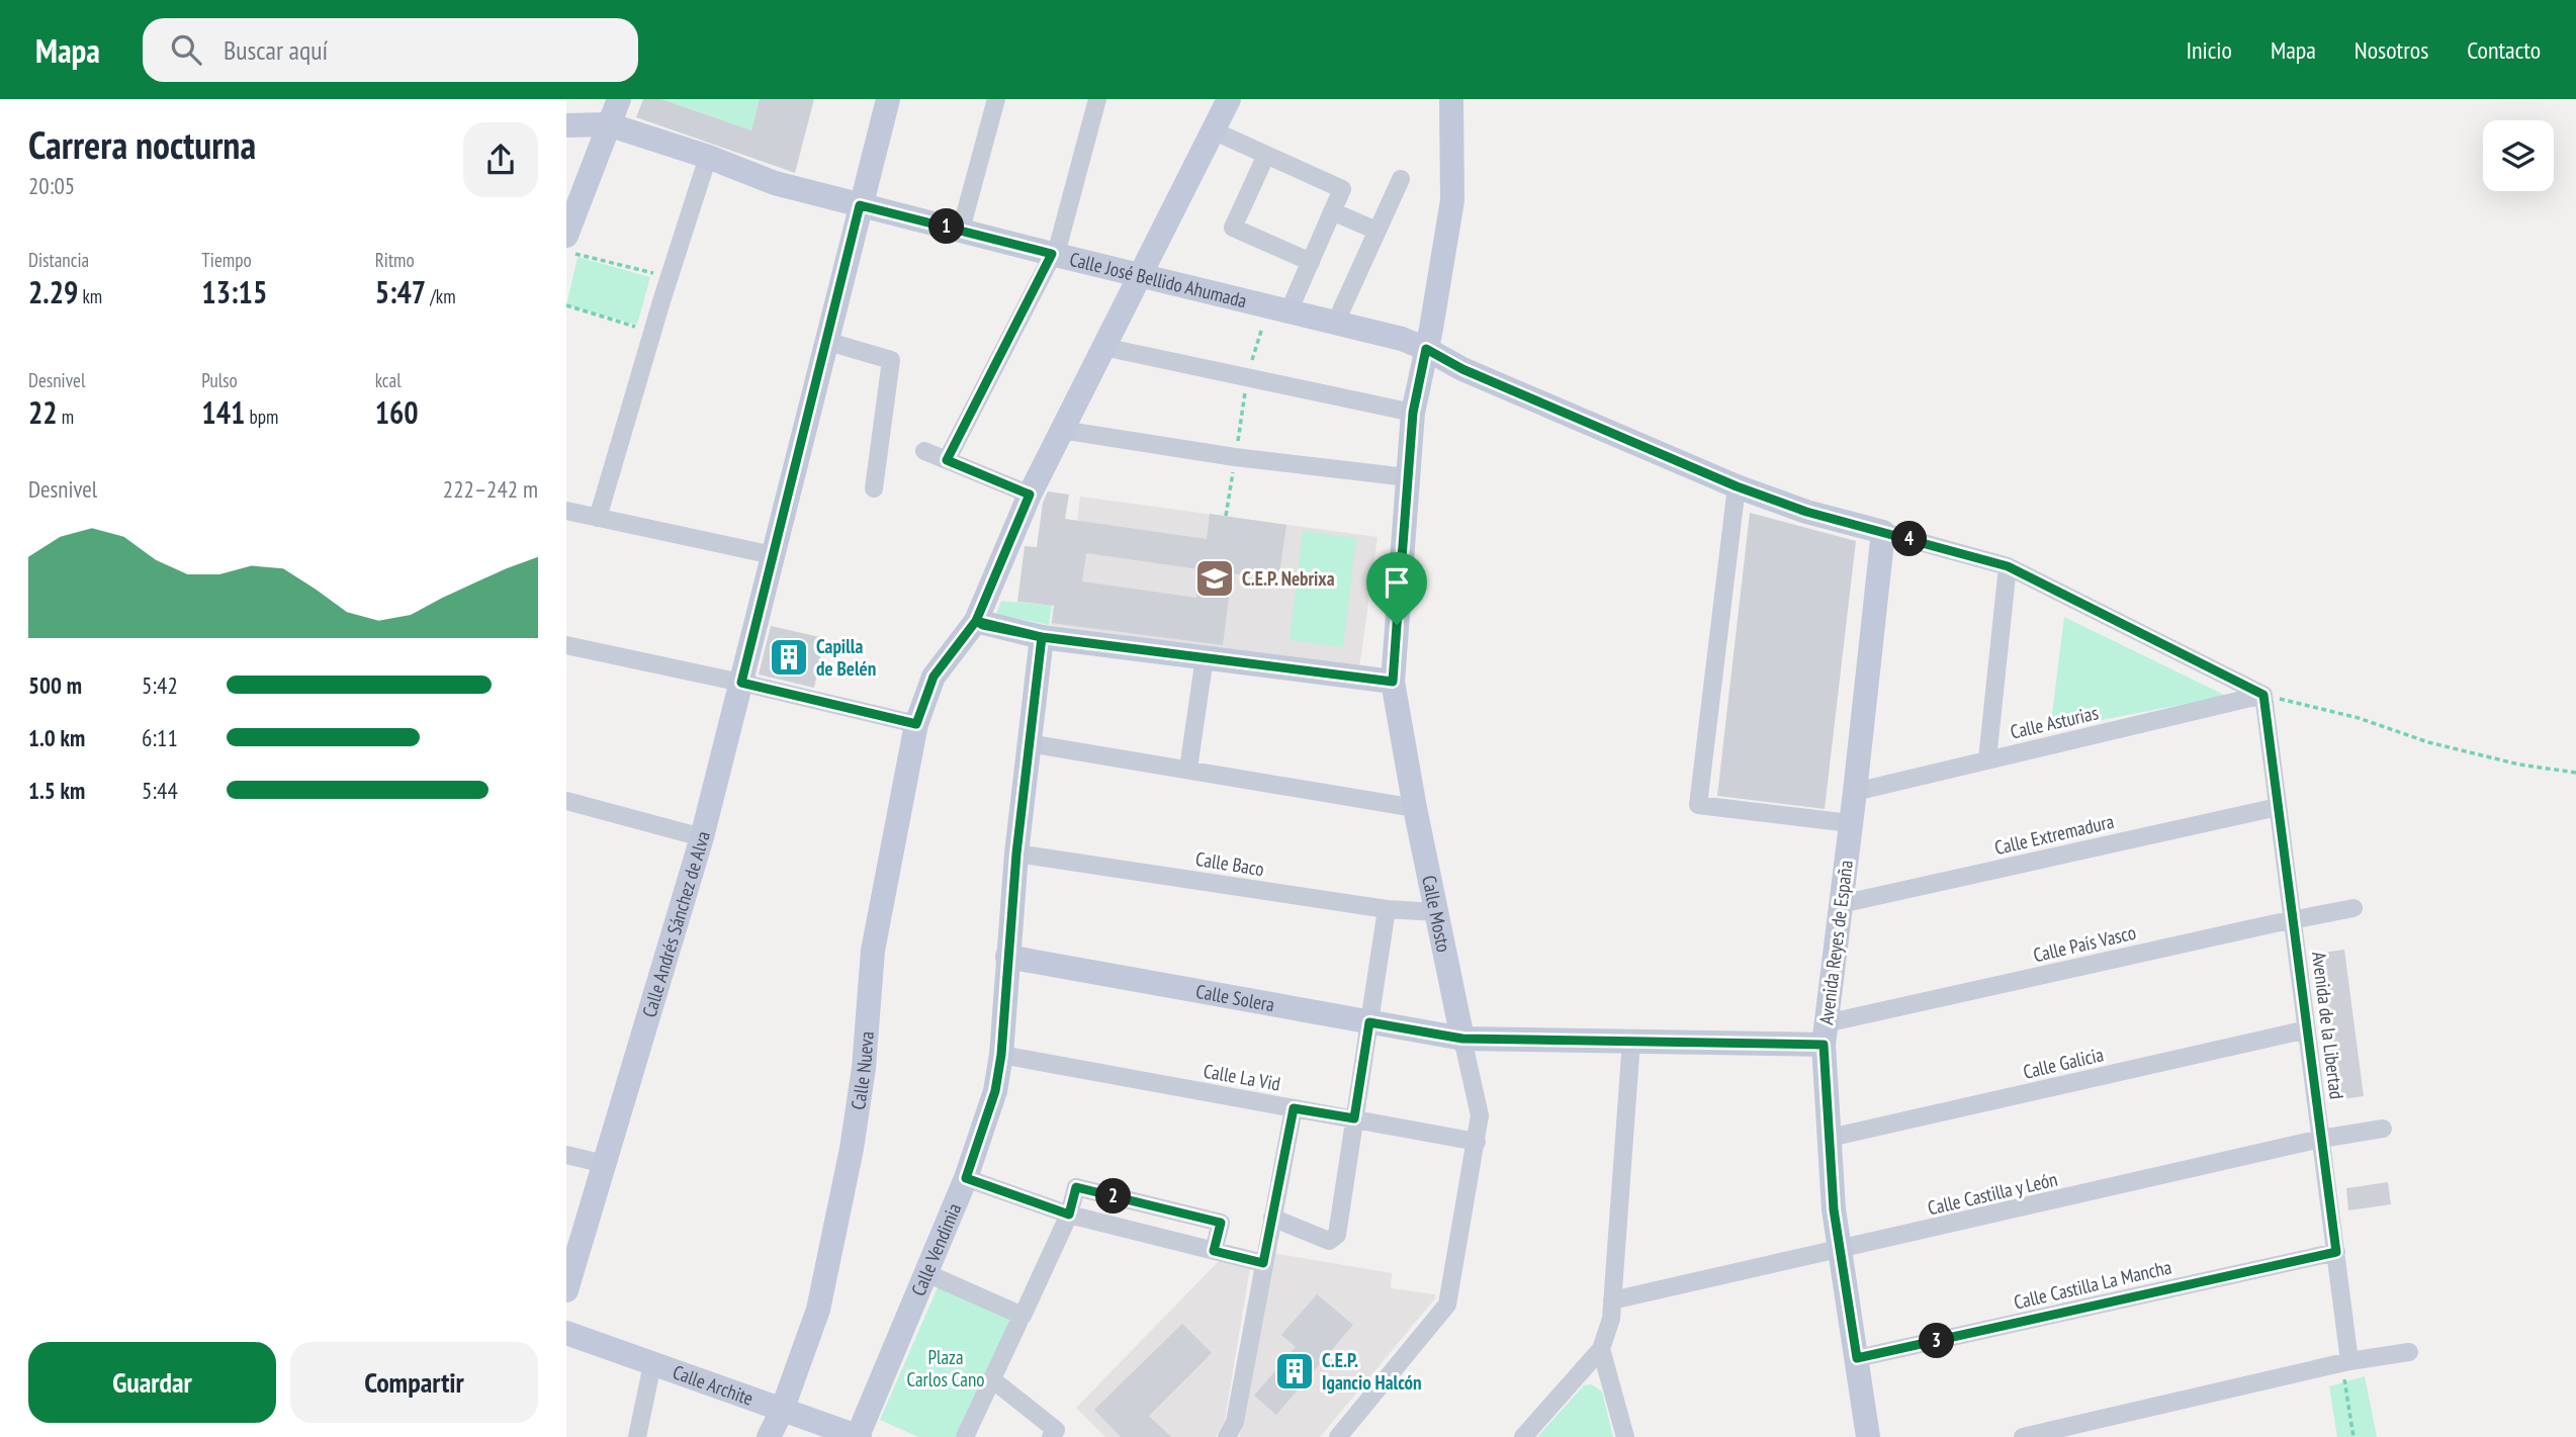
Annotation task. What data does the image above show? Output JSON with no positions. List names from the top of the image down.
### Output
{
  "streets": {
    "street": [
      "Calle José Bellido Ahumada",
      "Calle Asturias",
      "Calle Extremadura",
      "Calle Baco",
      "Calle Mosto",
      "Calle Andrés Sánchez de Alva",
      "Avenida Reyes de España",
      "Calle País Vasco",
      "Calle Solera",
      "Avenida de la Libertad",
      "Calle Galicia",
      "Calle Nueva",
      "Calle La Vid",
      "Calle Castilla y León",
      "Calle Vendimia",
      "Calle Castilla La Mancha",
      "Calle Archite"
    ]
  },
  "crossings": [
    ["Calle José Bellido Ahumada", "Calle Mosto"],
    ["Calle José Bellido Ahumada", "Calle Andrés Sánchez de Alva"],
    ["Calle José Bellido Ahumada", "Avenida Reyes de España"],
    ["Calle José Bellido Ahumada", "Calle Nueva"],
    ["Calle Asturias", "Avenida Reyes de España"],
    ["Calle Asturias", "Avenida de la Libertad"],
    ["Calle Extremadura", "Avenida Reyes de España"],
    ["Calle Extremadura", "Avenida de la Libertad"],
    ["Calle Baco", "Calle Mosto"],
    ["Calle Baco", "Calle Vendimia"],
    ["Calle Mosto", "Calle Solera"],
    ["Calle Mosto", "Calle La Vid"],
    ["Avenida Reyes de España", "Calle País Vasco"],
    ["Avenida Reyes de España", "Calle Solera"],
    ["Avenida Reyes de España", "Calle Galicia"],
    ["Avenida Reyes de España", "Calle Castilla y León"],
    ["Avenida Reyes de España", "Calle Castilla La Mancha"],
    ["Calle País Vasco", "Calle Solera"],
    ["Calle País Vasco", "Avenida de la Libertad"],
    ["Calle Solera", "Calle Vendimia"],
    ["Avenida de la Libertad", "Calle Galicia"],
    ["Avenida de la Libertad", "Calle Castilla y León"],
    ["Avenida de la Libertad", "Calle Castilla La Mancha"],
    ["Calle Nueva", "Calle Archite"],
    ["Calle La Vid", "Calle Vendimia"],
    ["Calle Vendimia", "Calle Archite"]
  ],
  "parks": ["Plaza Carlos Cano"],
  "places": {
    "school or university": ["C.E.P. Nebrixa"],
    "building": ["Capilla de Belén", "C.E.P. Igancio Halcón"]
  },
  "page": {
    "header": "Mapa",
    "search": "Buscar aquí",
    "nav": [
      "Inicio",
      "Mapa",
      "Nosotros",
      "Contacto"
    ],
    "heading": ["Carrera nocturna", "20:05"],
    "pins": [
      "1",
      "4",
      "2",
      "3"
    ],
    "stats": [
      ["Distancia", "2.29 km"],
      ["Tiempo", "13:15"],
      ["Ritmo", "5:47 /km"],
      ["Desnivel", "22 m"],
      ["Pulso", "141 bpm"],
      ["kcal", "160"]
    ],
    "chart": ["Desnivel", "222–242 m"],
    "list": [
      {
        "name": "500 m",
        "note": "5:42"
      },
      {
        "name": "1.0 km",
        "note": "6:11"
      },
      {
        "name": "1.5 km",
        "note": "5:44"
      }
    ],
    "buttons": ["Guardar", "Compartir"]
  }
}
